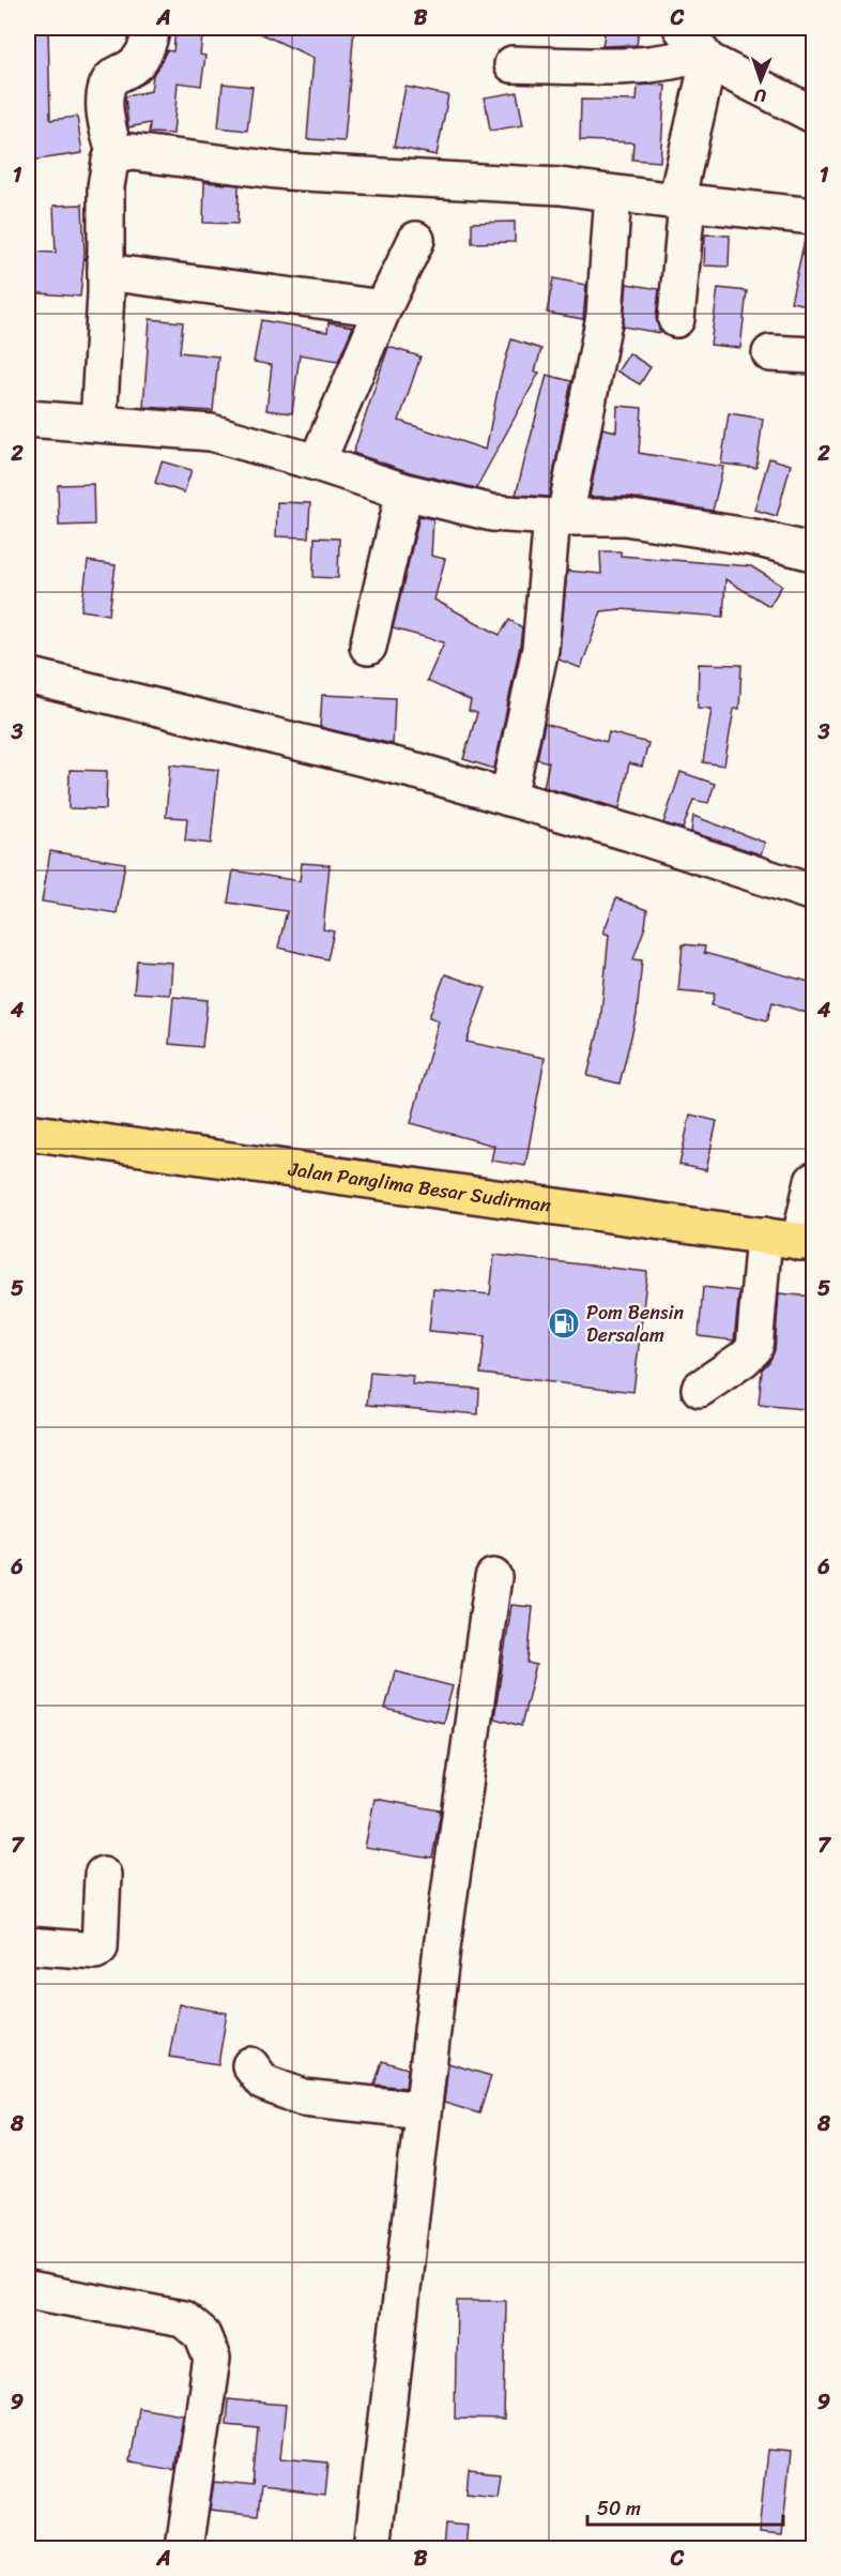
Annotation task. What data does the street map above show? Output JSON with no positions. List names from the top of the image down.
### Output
{
  "streets": {
    "main road": ["Jalan Panglima Besar Sudirman"]
  },
  "places": {
    "fuel station": ["Pom Bensin Dersalam"]
  },
  "scale_bar": "50 m",
  "north": "bottom",
  "grid": {
    "columns": ["A", "B", "C"],
    "rows": [
      "1",
      "2",
      "3",
      "4",
      "5",
      "6",
      "7",
      "8",
      "9"
    ]
  }
}
